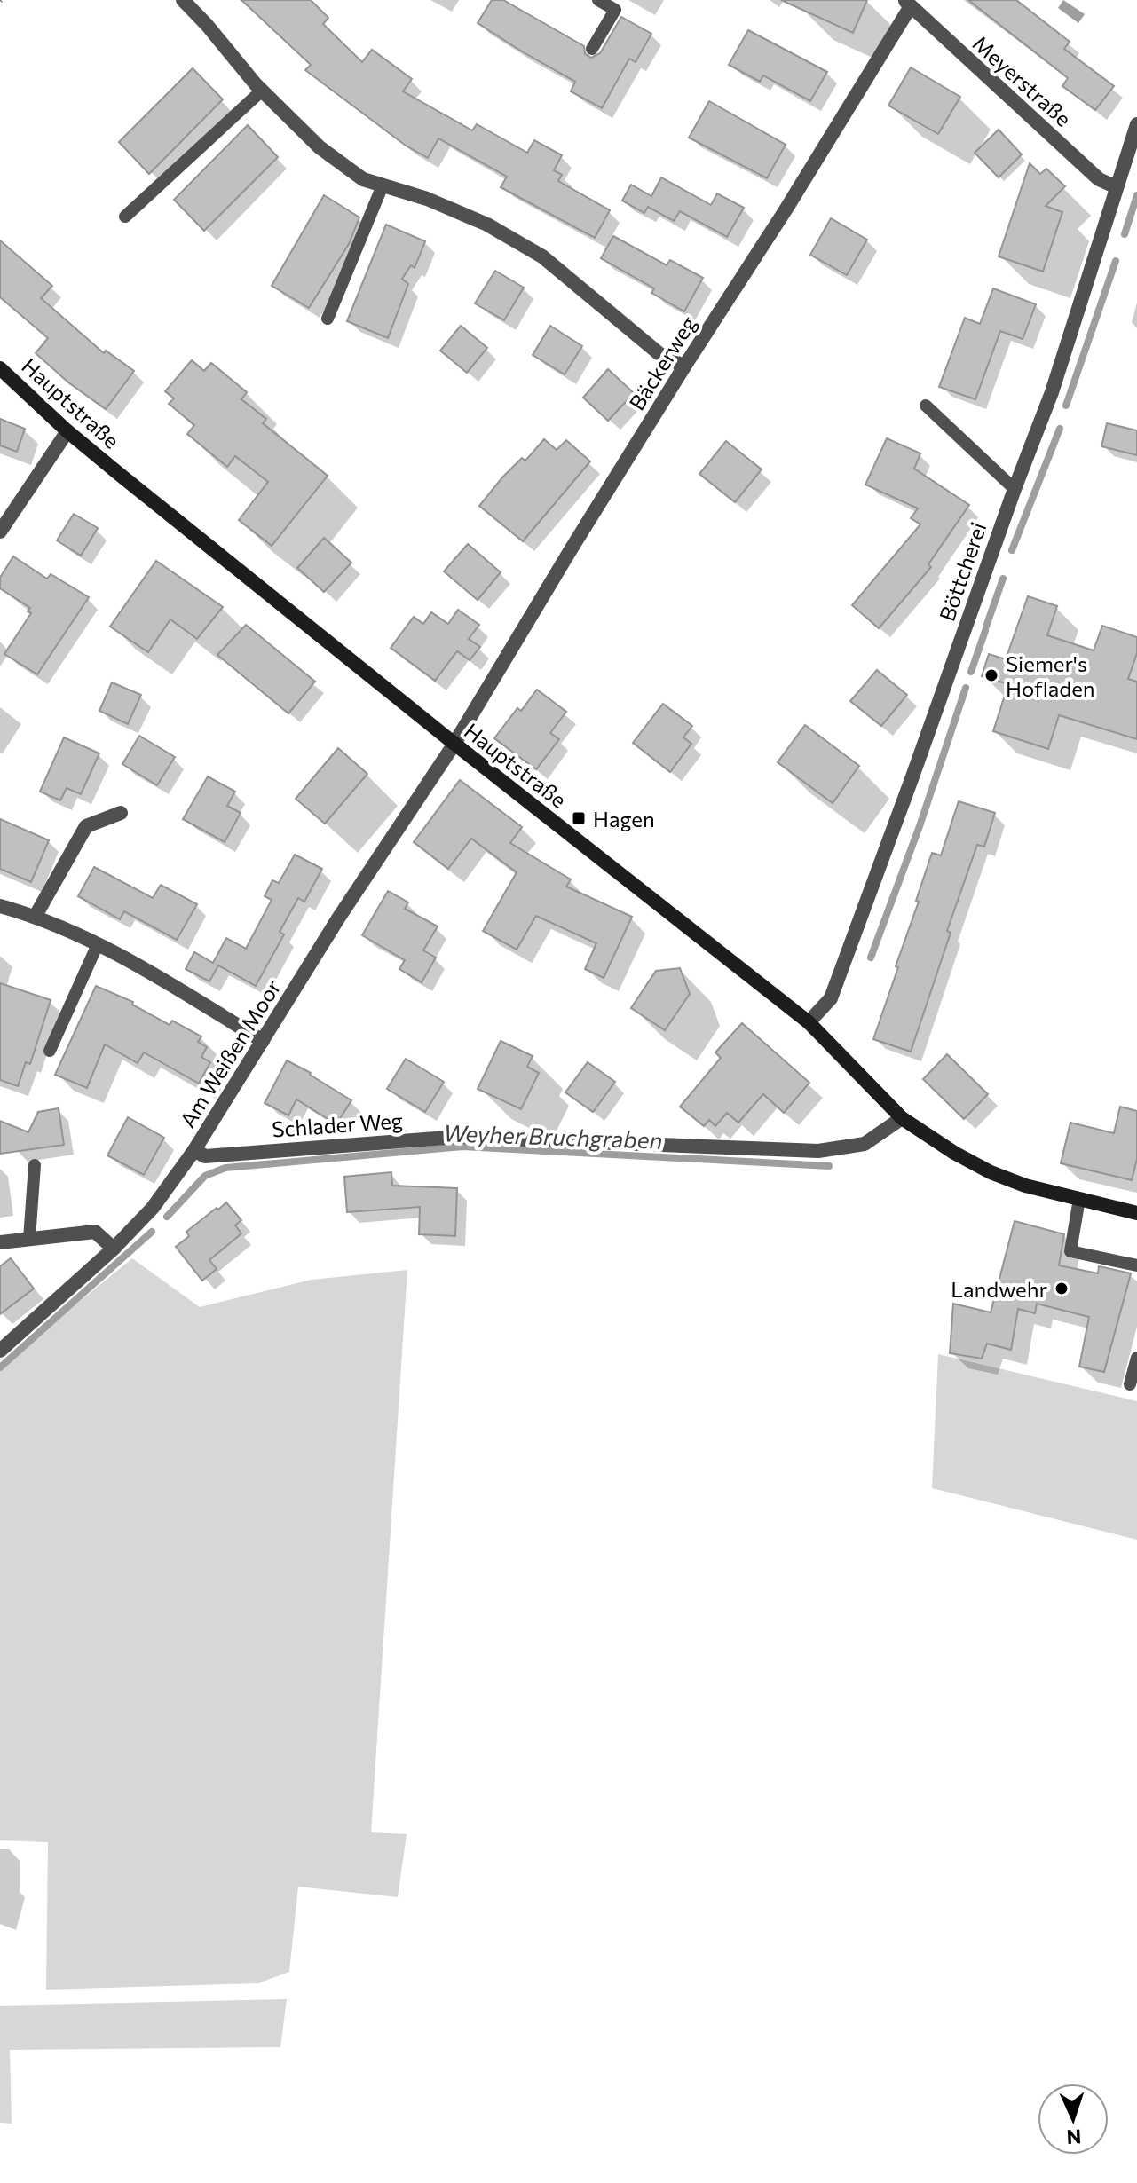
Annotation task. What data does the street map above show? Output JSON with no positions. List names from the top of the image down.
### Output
{
  "streets": {
    "main road": ["Hauptstraße"],
    "street": [
      "Meyerstraße",
      "Bäckerweg",
      "Böttcherei",
      "Am Weißen Moor",
      "Schlader Weg"
    ]
  },
  "crossings": [
    ["Meyerstraße", "Bäckerweg"],
    ["Meyerstraße", "Böttcherei"],
    ["Bäckerweg", "Hauptstraße"],
    ["Bäckerweg", "Am Weißen Moor"],
    ["Hauptstraße", "Böttcherei"],
    ["Hauptstraße", "Am Weißen Moor"],
    ["Hauptstraße", "Schlader Weg"],
    ["Am Weißen Moor", "Schlader Weg"]
  ],
  "water": ["Weyher Bruchgraben"],
  "places": {
    "other": ["Siemer's Hofladen", "Landwehr"],
    "transit": ["Hagen"]
  },
  "north": "bottom"
}
